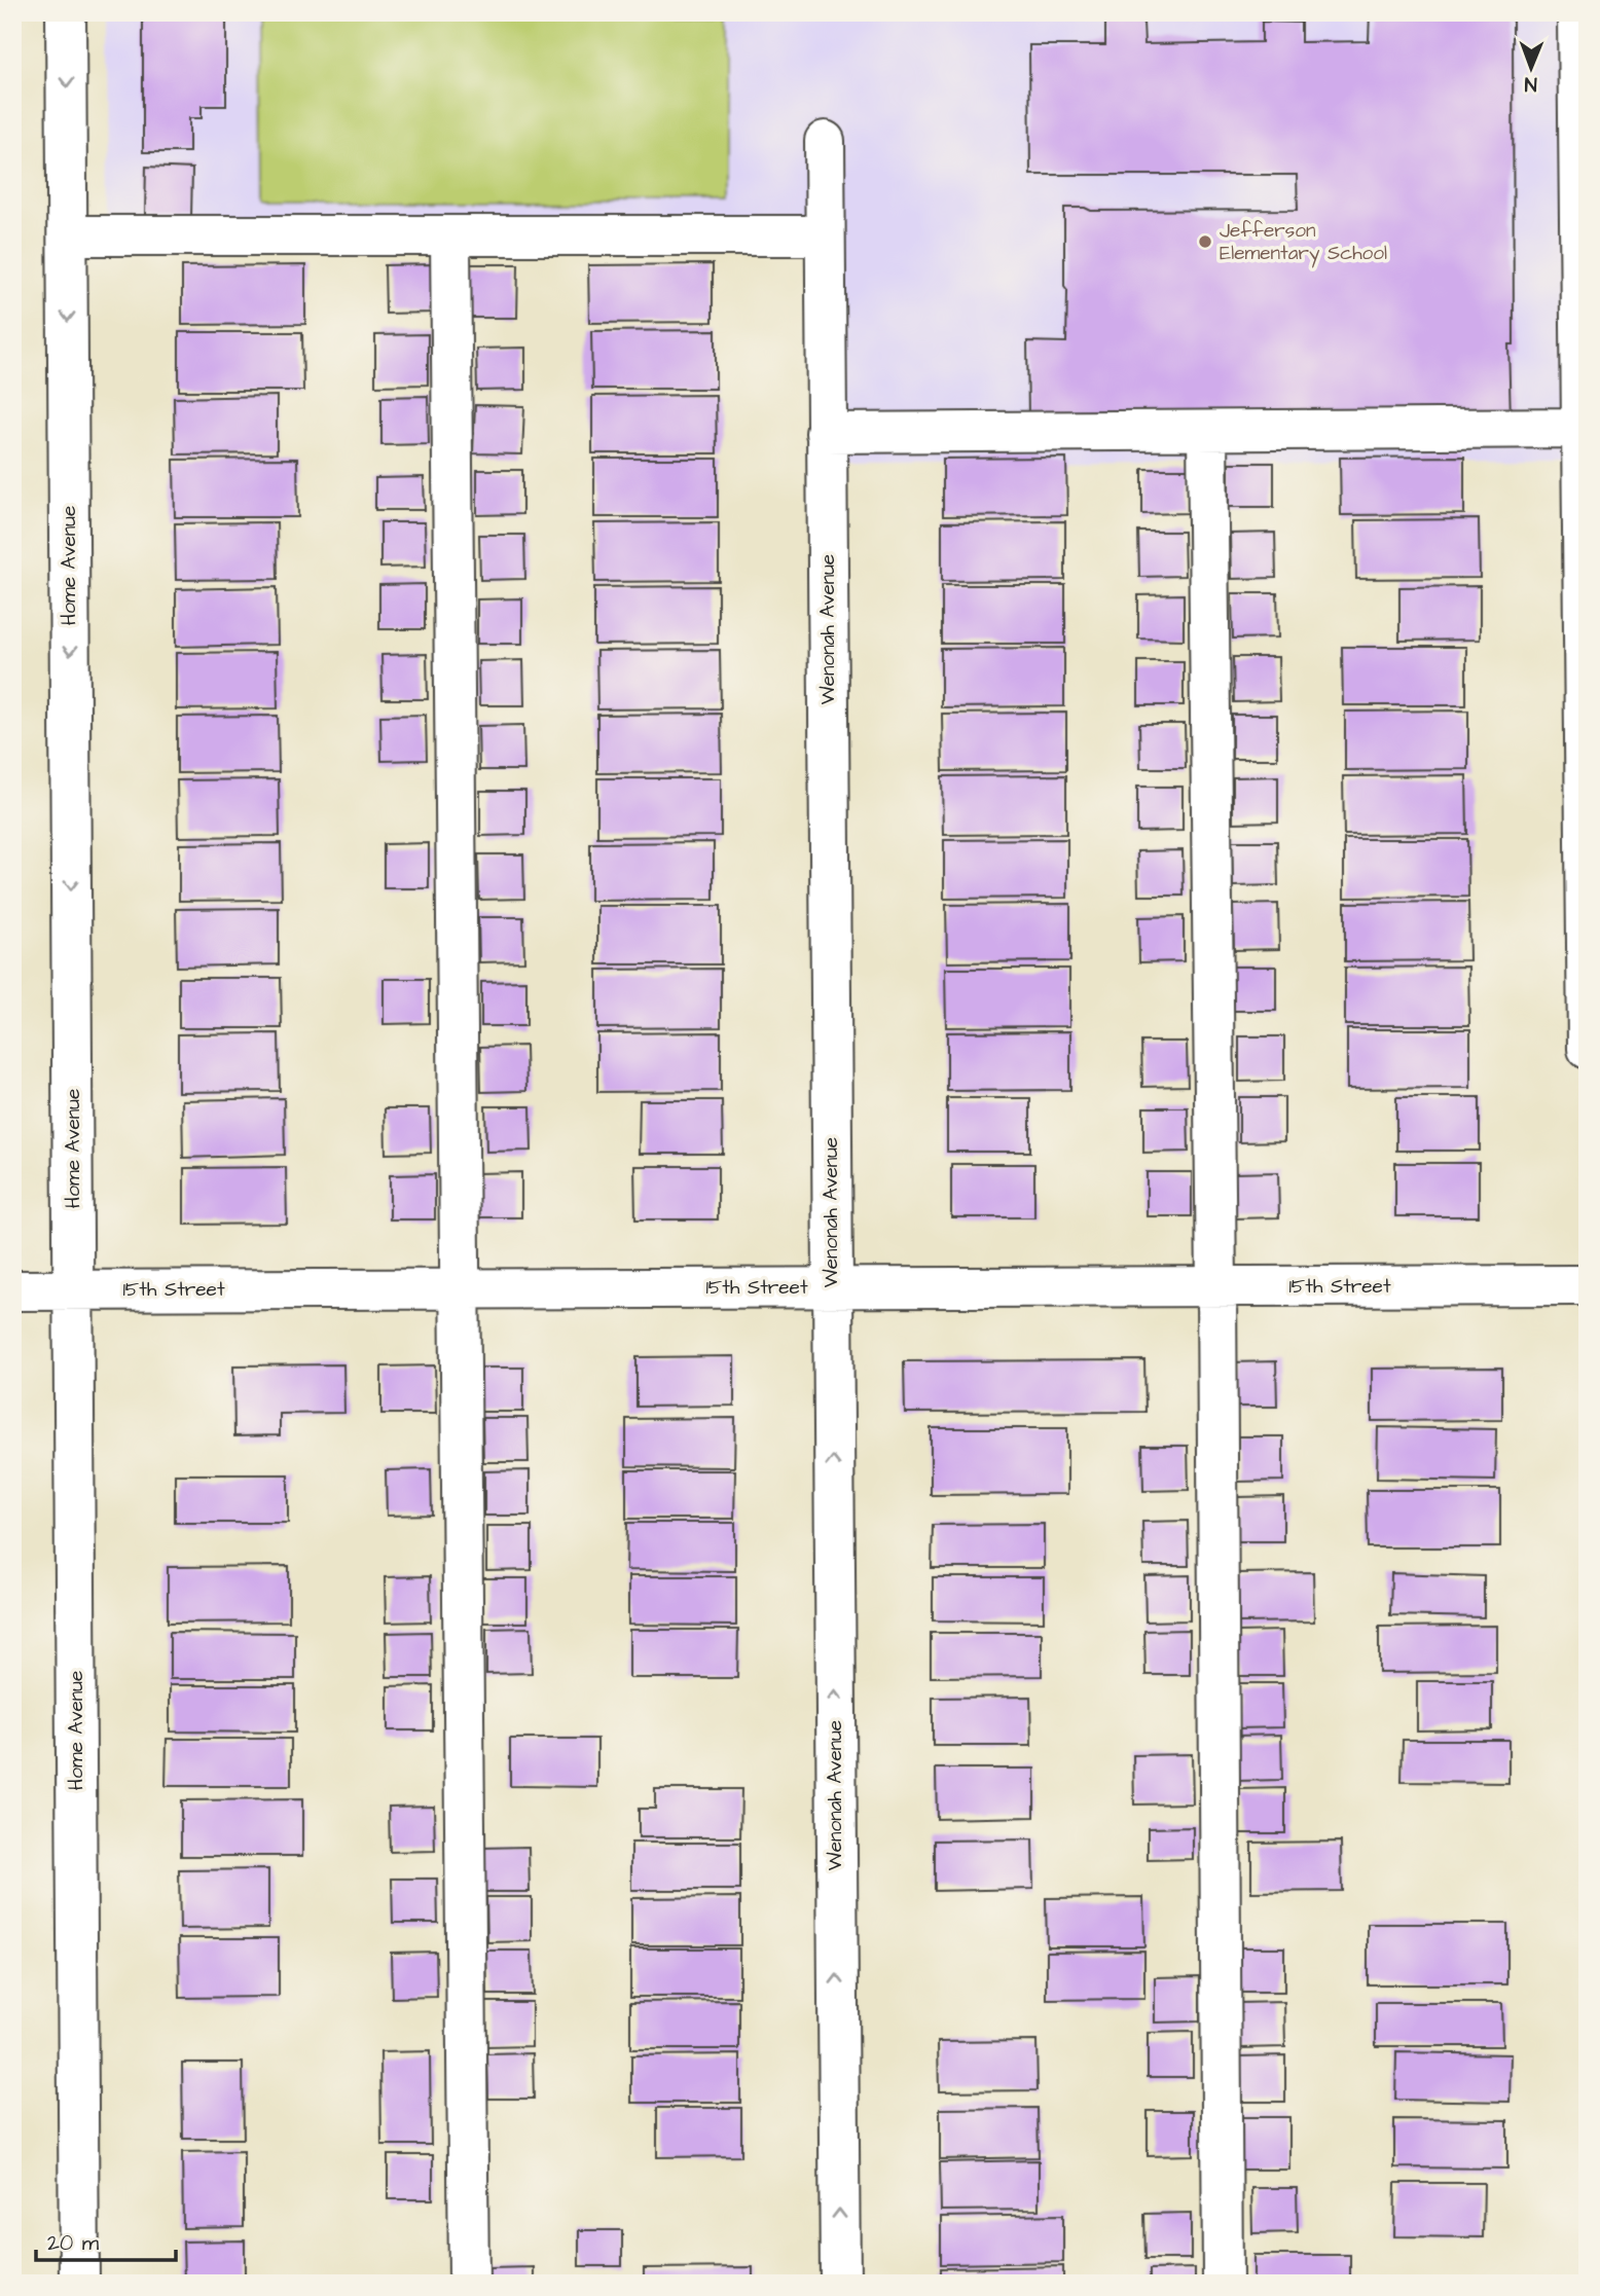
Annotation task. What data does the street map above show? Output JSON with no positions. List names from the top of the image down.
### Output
{
  "streets": {
    "street": ["Home Avenue", "Wenonah Avenue", "15th Street"]
  },
  "crossings": [
    ["Home Avenue", "15th Street"],
    ["Wenonah Avenue", "15th Street"]
  ],
  "one_way": ["Home Avenue", "Wenonah Avenue"],
  "places": ["Jefferson Elementary School"],
  "scale_bar": "20 m",
  "north": "bottom"
}
